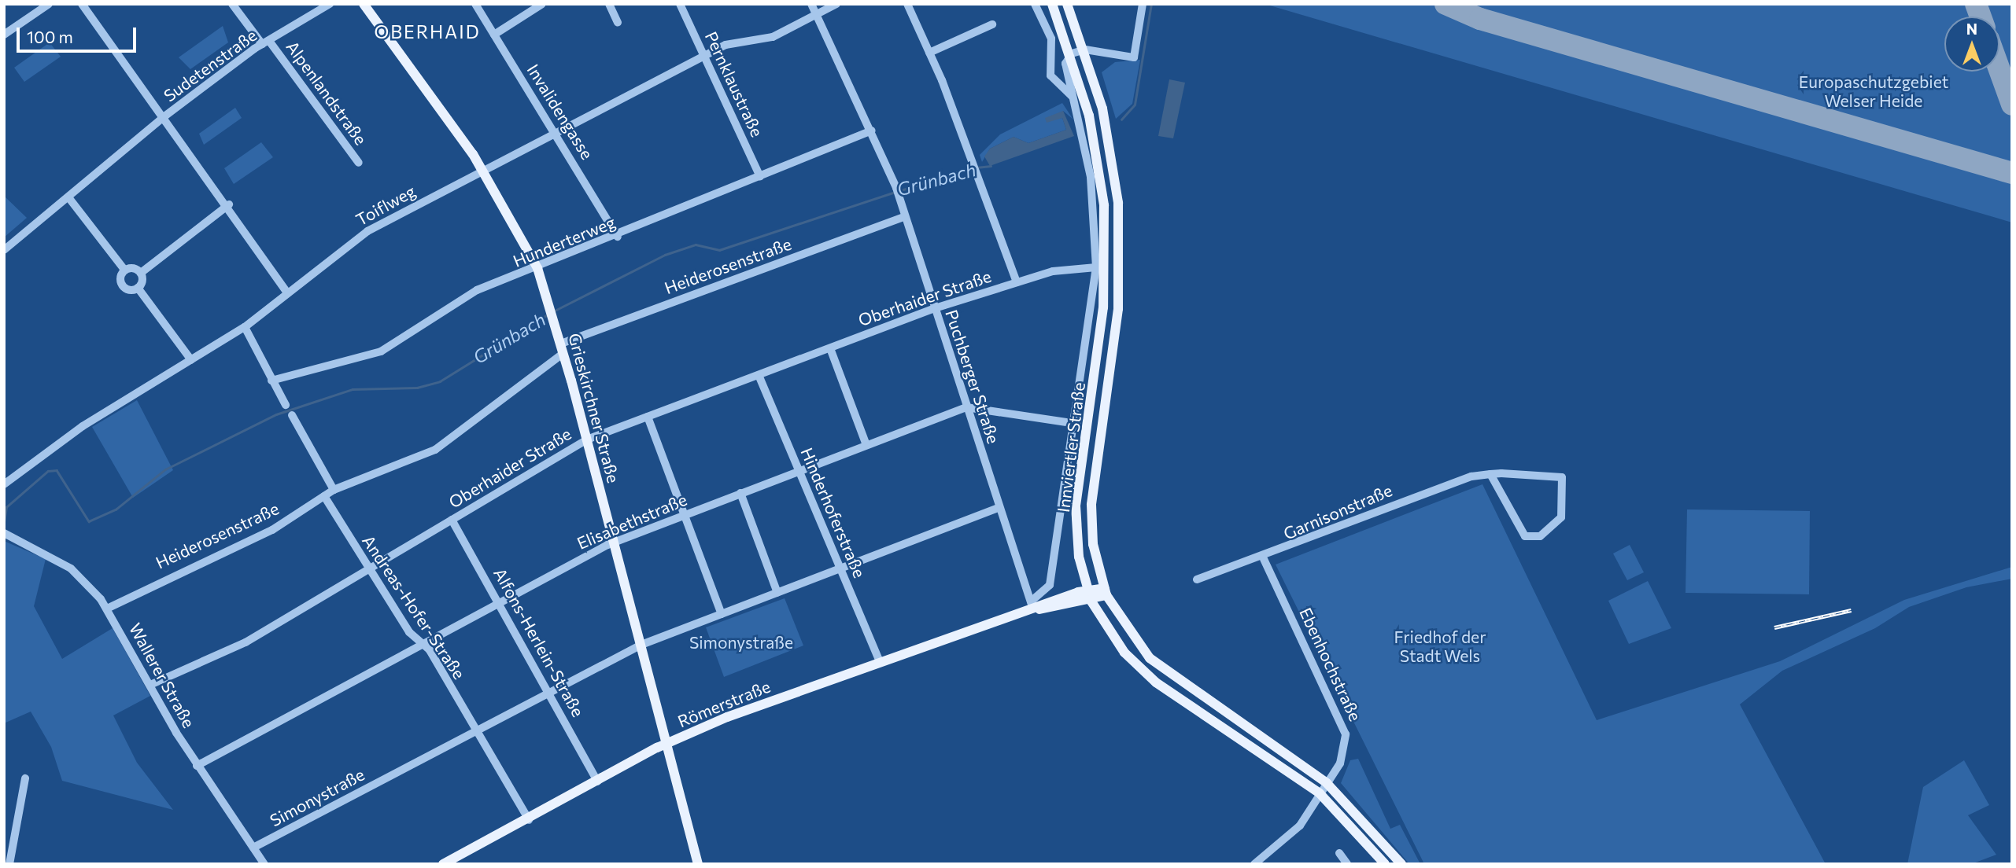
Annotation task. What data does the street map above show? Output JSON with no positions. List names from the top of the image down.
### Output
{
  "streets": {
    "main road": ["Grieskirchner Straße", "Innviertler Straße", "Römerstraße"],
    "street": [
      "Sudetenstraße",
      "Pernklaustraße",
      "Alpenlandstraße",
      "Invalidengasse",
      "Toiflweg",
      "Hunderterweg",
      "Heiderosenstraße",
      "Oberhaider Straße",
      "Puchberger Straße",
      "Garnisonstraße",
      "Hinderhoferstraße",
      "Elisabethstraße",
      "Andreas-Hofer-Straße",
      "Alfons-Herlein-Straße",
      "Ebenhochstraße",
      "Wallerer Straße",
      "Simonystraße"
    ]
  },
  "crossings": [
    ["Sudetenstraße", "Alpenlandstraße"],
    ["Pernklaustraße", "Toiflweg"],
    ["Pernklaustraße", "Hunderterweg"],
    ["Invalidengasse", "Toiflweg"],
    ["Invalidengasse", "Hunderterweg"],
    ["Toiflweg", "Puchberger Straße"],
    ["Toiflweg", "Grieskirchner Straße"],
    ["Hunderterweg", "Puchberger Straße"],
    ["Hunderterweg", "Grieskirchner Straße"],
    ["Heiderosenstraße", "Puchberger Straße"],
    ["Heiderosenstraße", "Grieskirchner Straße"],
    ["Heiderosenstraße", "Andreas-Hofer-Straße"],
    ["Heiderosenstraße", "Wallerer Straße"],
    ["Oberhaider Straße", "Puchberger Straße"],
    ["Oberhaider Straße", "Grieskirchner Straße"],
    ["Oberhaider Straße", "Hinderhoferstraße"],
    ["Oberhaider Straße", "Andreas-Hofer-Straße"],
    ["Oberhaider Straße", "Alfons-Herlein-Straße"],
    ["Oberhaider Straße", "Wallerer Straße"],
    ["Puchberger Straße", "Elisabethstraße"],
    ["Puchberger Straße", "Römerstraße"],
    ["Puchberger Straße", "Simonystraße"],
    ["Grieskirchner Straße", "Elisabethstraße"],
    ["Grieskirchner Straße", "Römerstraße"],
    ["Grieskirchner Straße", "Simonystraße"],
    ["Innviertler Straße", "Ebenhochstraße"],
    ["Innviertler Straße", "Römerstraße"],
    ["Garnisonstraße", "Ebenhochstraße"],
    ["Hinderhoferstraße", "Elisabethstraße"],
    ["Hinderhoferstraße", "Römerstraße"],
    ["Hinderhoferstraße", "Simonystraße"],
    ["Elisabethstraße", "Andreas-Hofer-Straße"],
    ["Elisabethstraße", "Alfons-Herlein-Straße"],
    ["Elisabethstraße", "Wallerer Straße"],
    ["Andreas-Hofer-Straße", "Römerstraße"],
    ["Andreas-Hofer-Straße", "Simonystraße"],
    ["Alfons-Herlein-Straße", "Römerstraße"],
    ["Alfons-Herlein-Straße", "Simonystraße"],
    ["Wallerer Straße", "Simonystraße"]
  ],
  "districts": ["OBERHAID"],
  "water": ["Grünbach"],
  "parks": ["Europaschutzgebiet Welser Heide", "Friedhof der Stadt Wels", "Simonystraße"],
  "scale_bar": "100 m",
  "north": "top"
}
